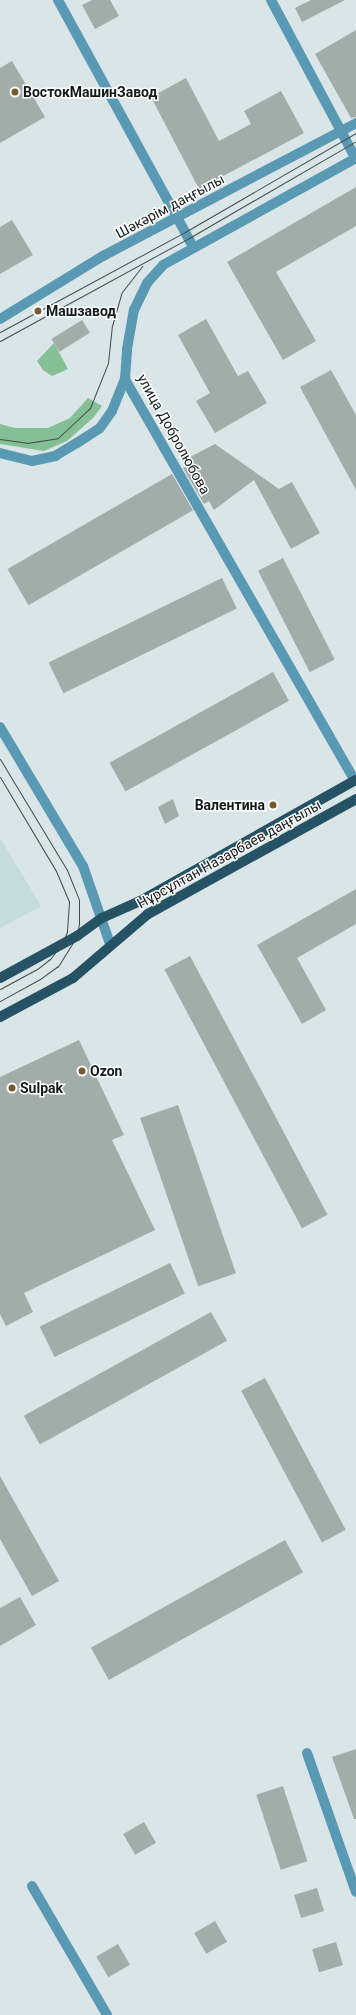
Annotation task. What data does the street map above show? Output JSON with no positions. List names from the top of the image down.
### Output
{
  "streets": {
    "main road": ["Нұрсұлтан Назарбаев даңғылы"],
    "street": ["Шәкәрім даңғылы", "улица Добролюбова"]
  },
  "crossings": [
    ["улица Добролюбова", "Нұрсұлтан Назарбаев даңғылы"]
  ],
  "places": [
    "ВостокМашинЗавод",
    "Машзавод",
    "Валентина",
    "Ozon",
    "Sulpak"
  ]
}
